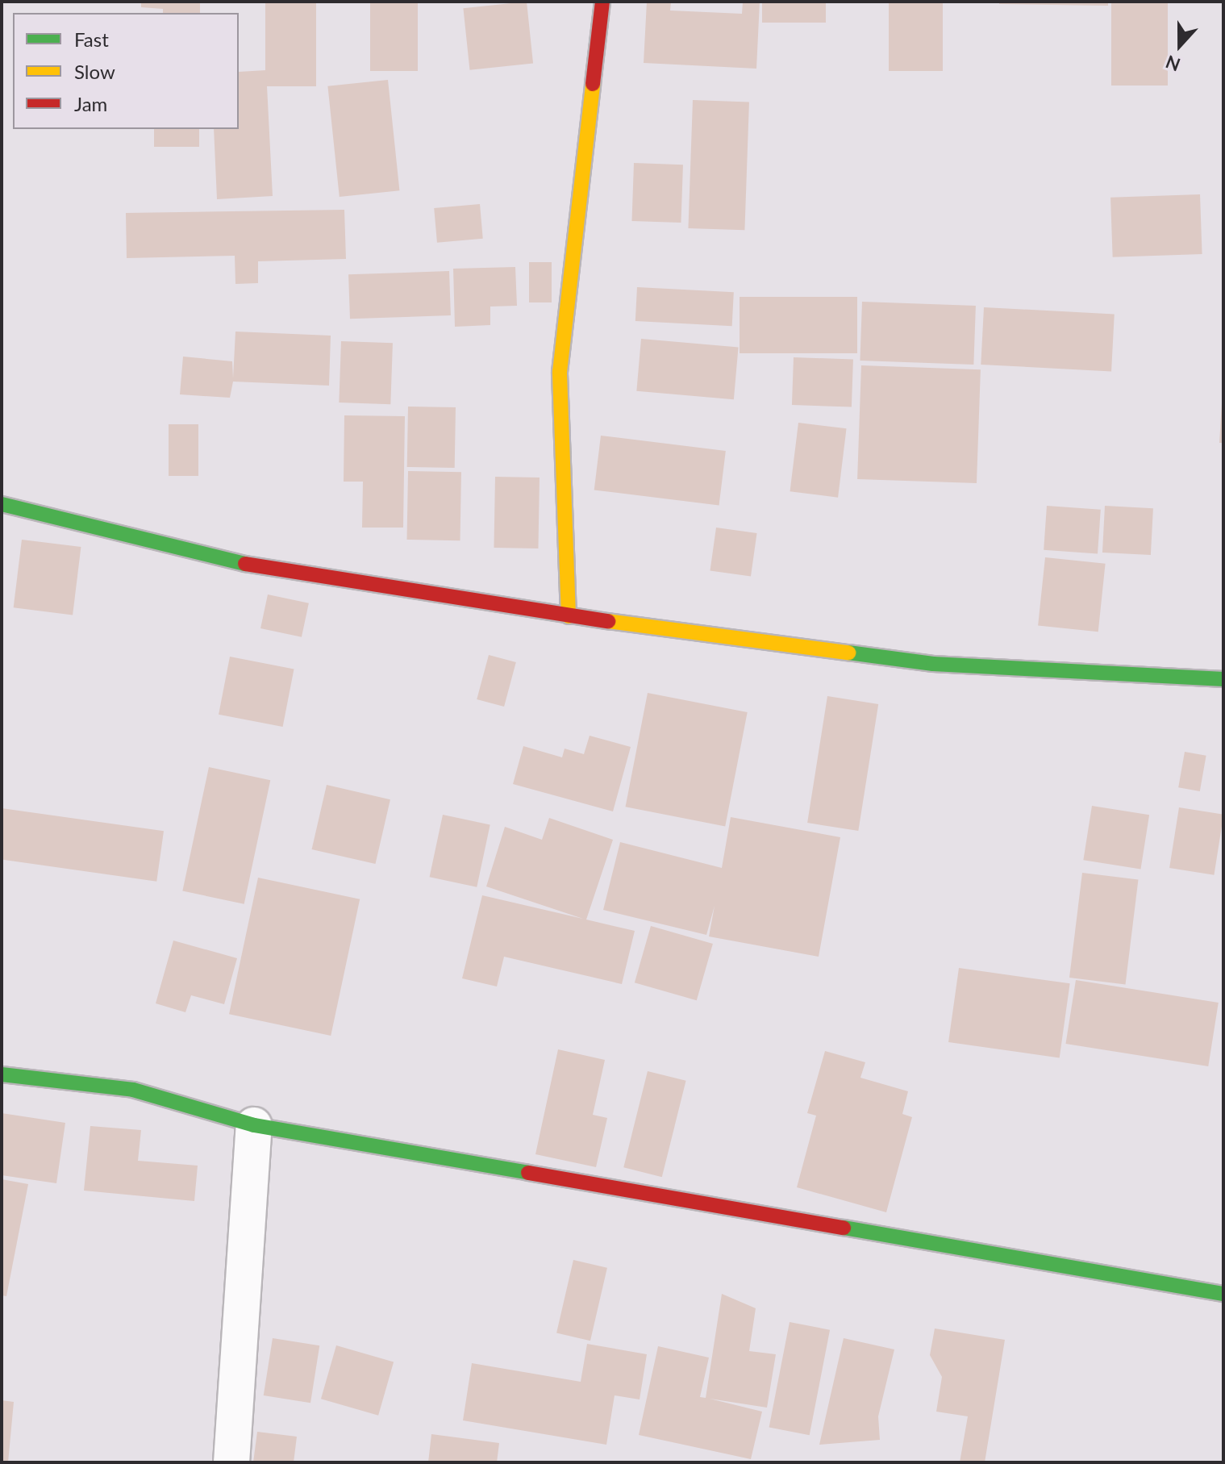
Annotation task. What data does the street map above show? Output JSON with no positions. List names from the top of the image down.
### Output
{
  "legend": ["Fast", "Slow", "Jam"],
  "north": "bottom"
}
